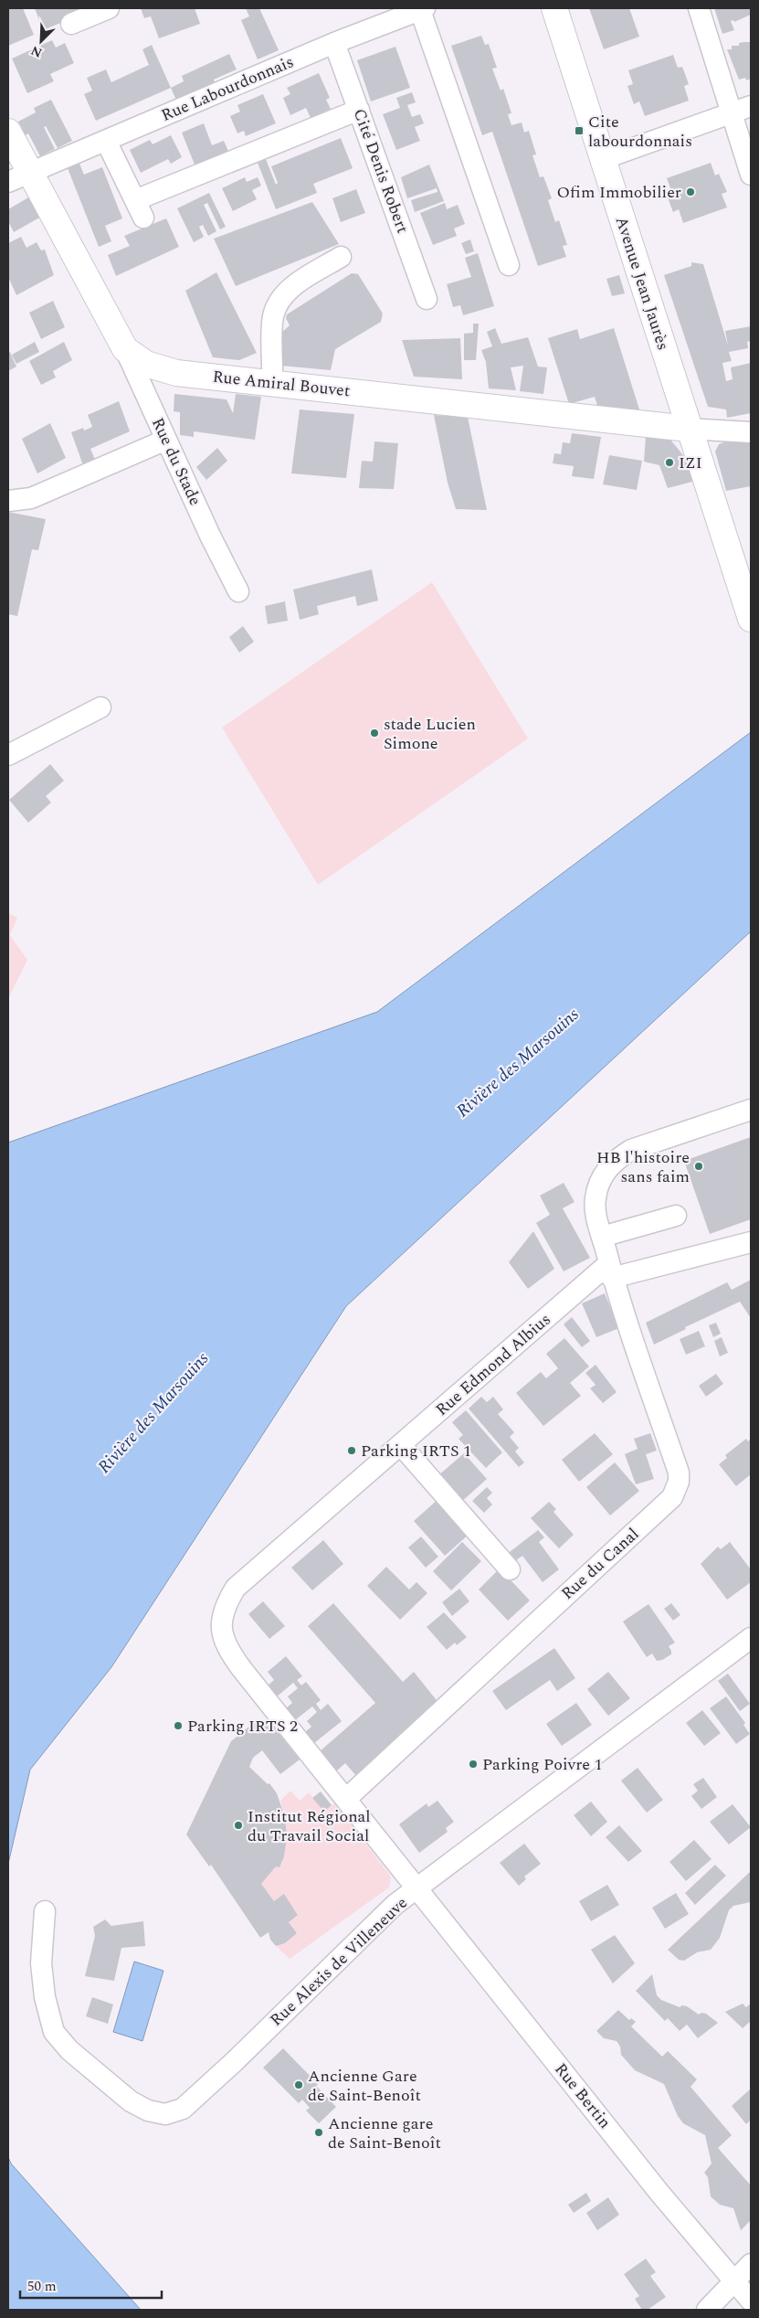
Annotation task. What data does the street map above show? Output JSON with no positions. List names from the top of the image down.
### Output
{
  "streets": {
    "main road": ["Avenue Jean Jaurès", "Rue Amiral Bouvet"],
    "street": [
      "Rue Labourdonnais",
      "Cité Denis Robert",
      "Rue du Stade",
      "Rue Edmond Albius",
      "Rue du Canal",
      "Rue Alexis de Villeneuve",
      "Rue Bertin"
    ]
  },
  "crossings": [
    ["Rue Labourdonnais", "Cité Denis Robert"],
    ["Rue Labourdonnais", "Rue Amiral Bouvet"],
    ["Avenue Jean Jaurès", "Rue Amiral Bouvet"],
    ["Rue Amiral Bouvet", "Rue du Stade"],
    ["Rue Edmond Albius", "Rue du Canal"],
    ["Rue Edmond Albius", "Rue Bertin"],
    ["Rue du Canal", "Rue Bertin"],
    ["Rue Alexis de Villeneuve", "Rue Bertin"]
  ],
  "water": ["Rivière des Marsouins"],
  "places": {
    "transit": ["Cite labourdonnais"],
    "other": [
      "Ofim Immobilier",
      "IZI",
      "stade Lucien Simone",
      "HB l'histoire sans faim",
      "Parking IRTS 1",
      "Parking IRTS 2",
      "Parking Poivre 1",
      "Institut Régional du Travail Social",
      "Ancienne Gare de Saint-Benoît",
      "Ancienne gare de Saint-Benoît"
    ]
  },
  "scale_bar": "50 m",
  "north": "bottom left"
}
